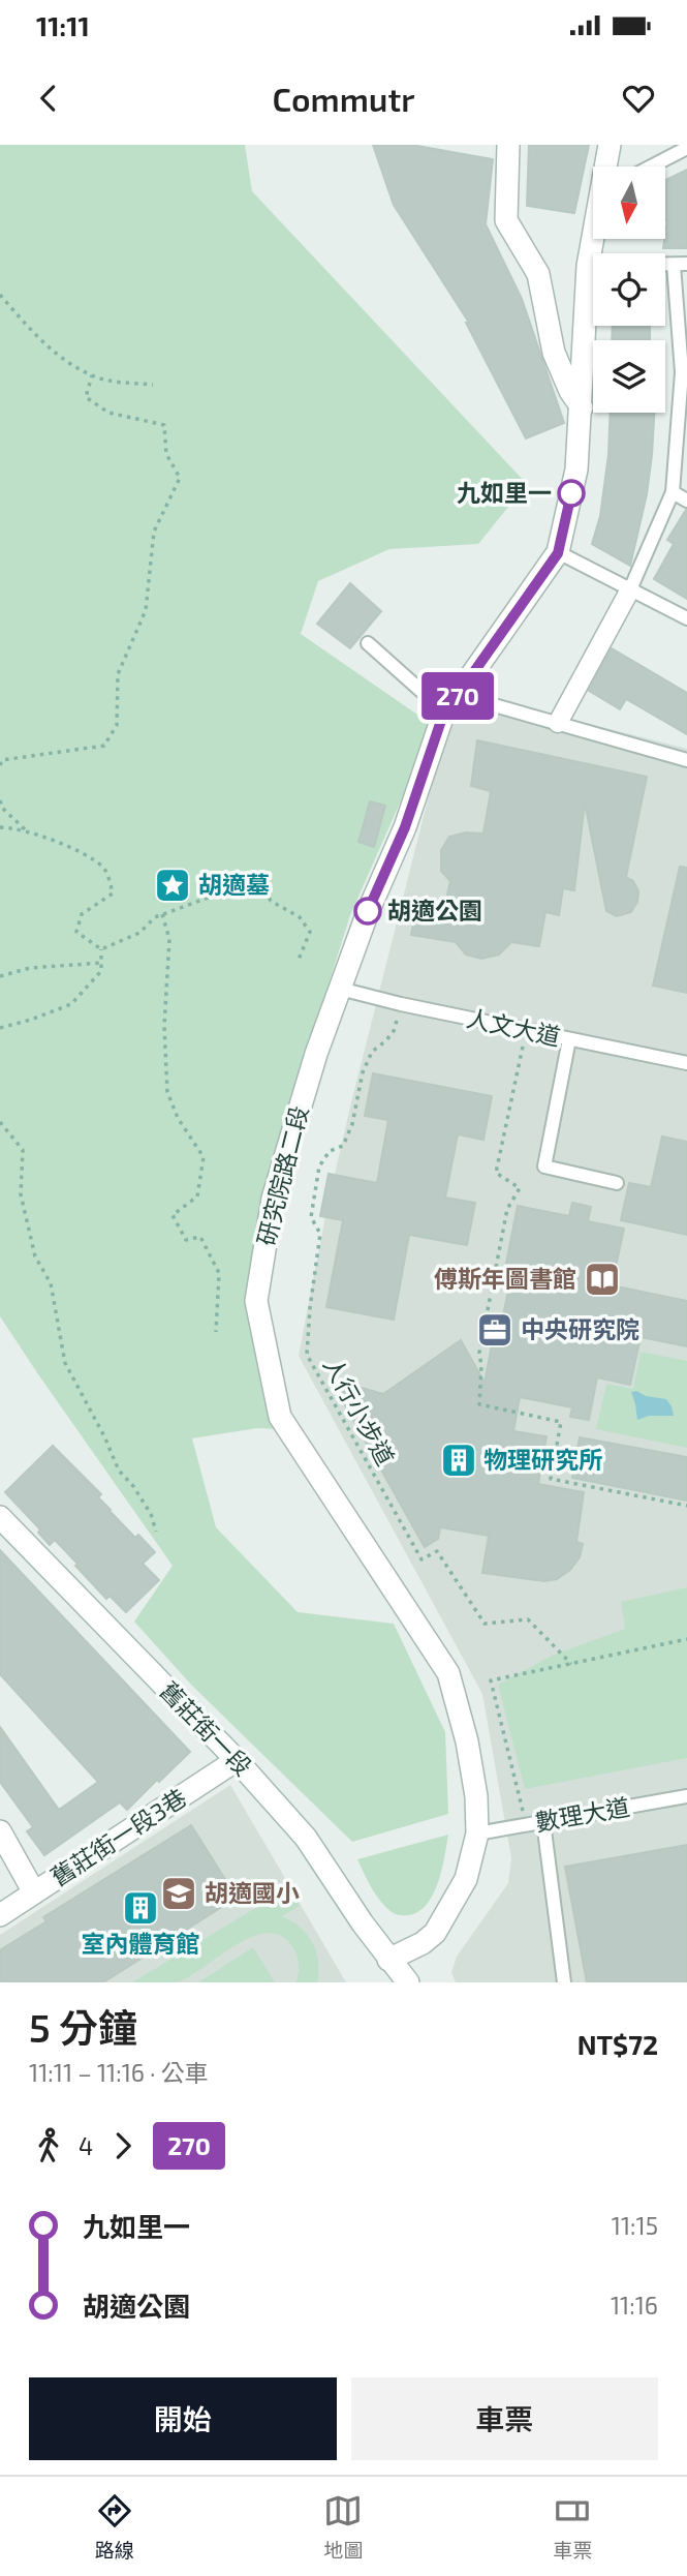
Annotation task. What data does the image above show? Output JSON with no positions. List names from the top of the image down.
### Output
{
  "streets": {
    "street": ["研究院路二段", "舊莊街一段", "舊莊街一段3巷"],
    "lane": ["人文大道", "數理大道"],
    "path": ["人行小步道"]
  },
  "crossings": [
    ["人文大道", "研究院路二段"],
    ["人文大道", "人行小步道"],
    ["研究院路二段", "舊莊街一段"],
    ["研究院路二段", "數理大道"],
    ["舊莊街一段", "舊莊街一段3巷"]
  ],
  "places": {
    "other": ["九如里一", "胡適公園"],
    "place": ["胡適墓"],
    "library": ["傅斯年圖書館"],
    "office": ["中央研究院"],
    "building": ["物理研究所", "室內體育館"],
    "school or university": ["胡適國小"]
  },
  "lines": ["bus line 270"],
  "north": "bottom",
  "page": {
    "status": "11:11",
    "header": "Commutr",
    "on_map": "270",
    "heading": ["5 分鐘", "11:11 – 11:16 · 公車", "NT$72"],
    "legs": ["4", "270"],
    "list": [
      {
        "name": "九如里一",
        "value": "11:15"
      },
      {
        "name": "胡適公園",
        "value": "11:16"
      }
    ],
    "buttons": ["開始", "車票"],
    "tabs": ["路線", "地圖", "車票"]
  }
}
